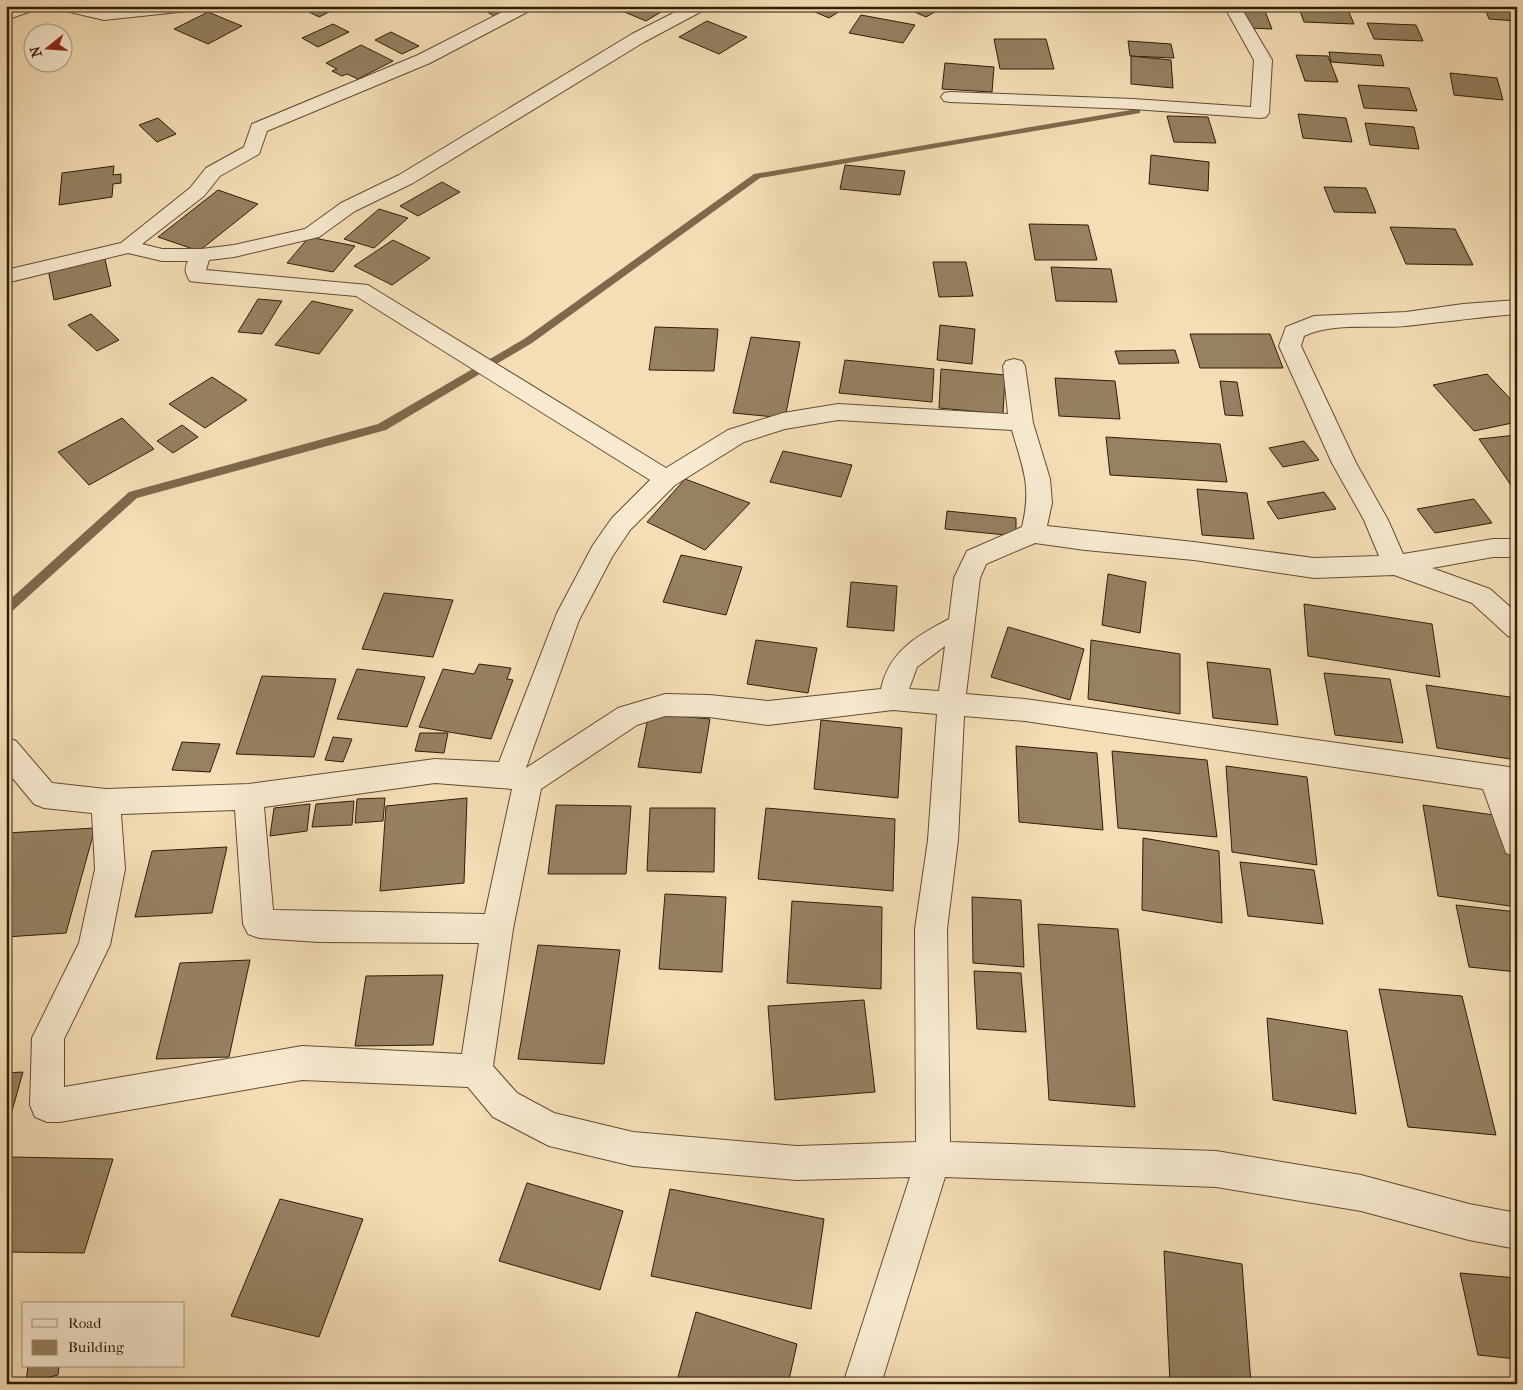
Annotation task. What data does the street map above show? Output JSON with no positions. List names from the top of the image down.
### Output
{
  "legend": ["Road", "Building"],
  "north": "left"
}
